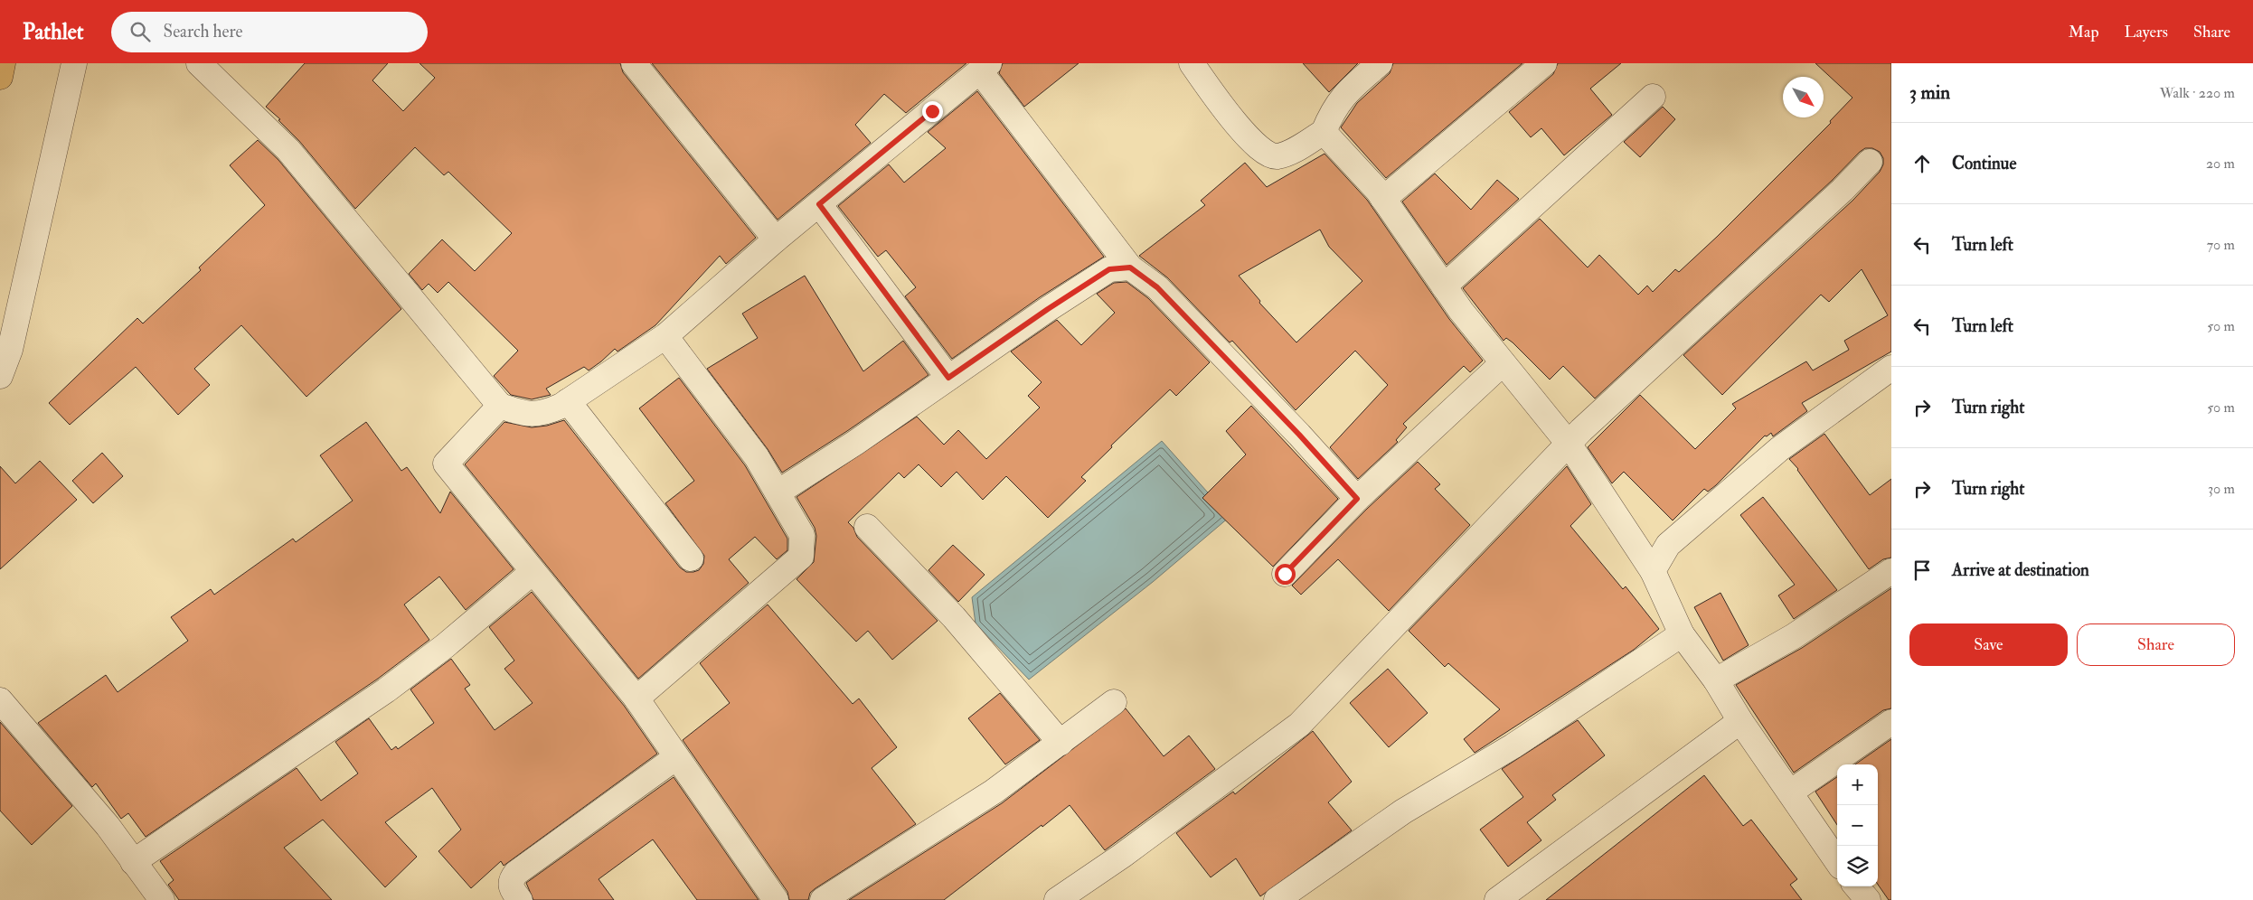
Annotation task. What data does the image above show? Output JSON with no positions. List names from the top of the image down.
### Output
{
  "north": "bottom right",
  "page": {
    "header": "Pathlet",
    "search": "Search here",
    "nav": ["Map", "Layers", "Share"],
    "heading": ["3 min", "Walk · 220 m"],
    "list": [
      ["Continue", "20 m"],
      ["Turn left", "70 m"],
      ["Turn left", "50 m"],
      ["Turn right", "50 m"],
      ["Turn right", "30 m"],
      "Arrive at destination"
    ],
    "buttons": ["Save", "Share"],
    "map_buttons": ["+", "−"]
  }
}
